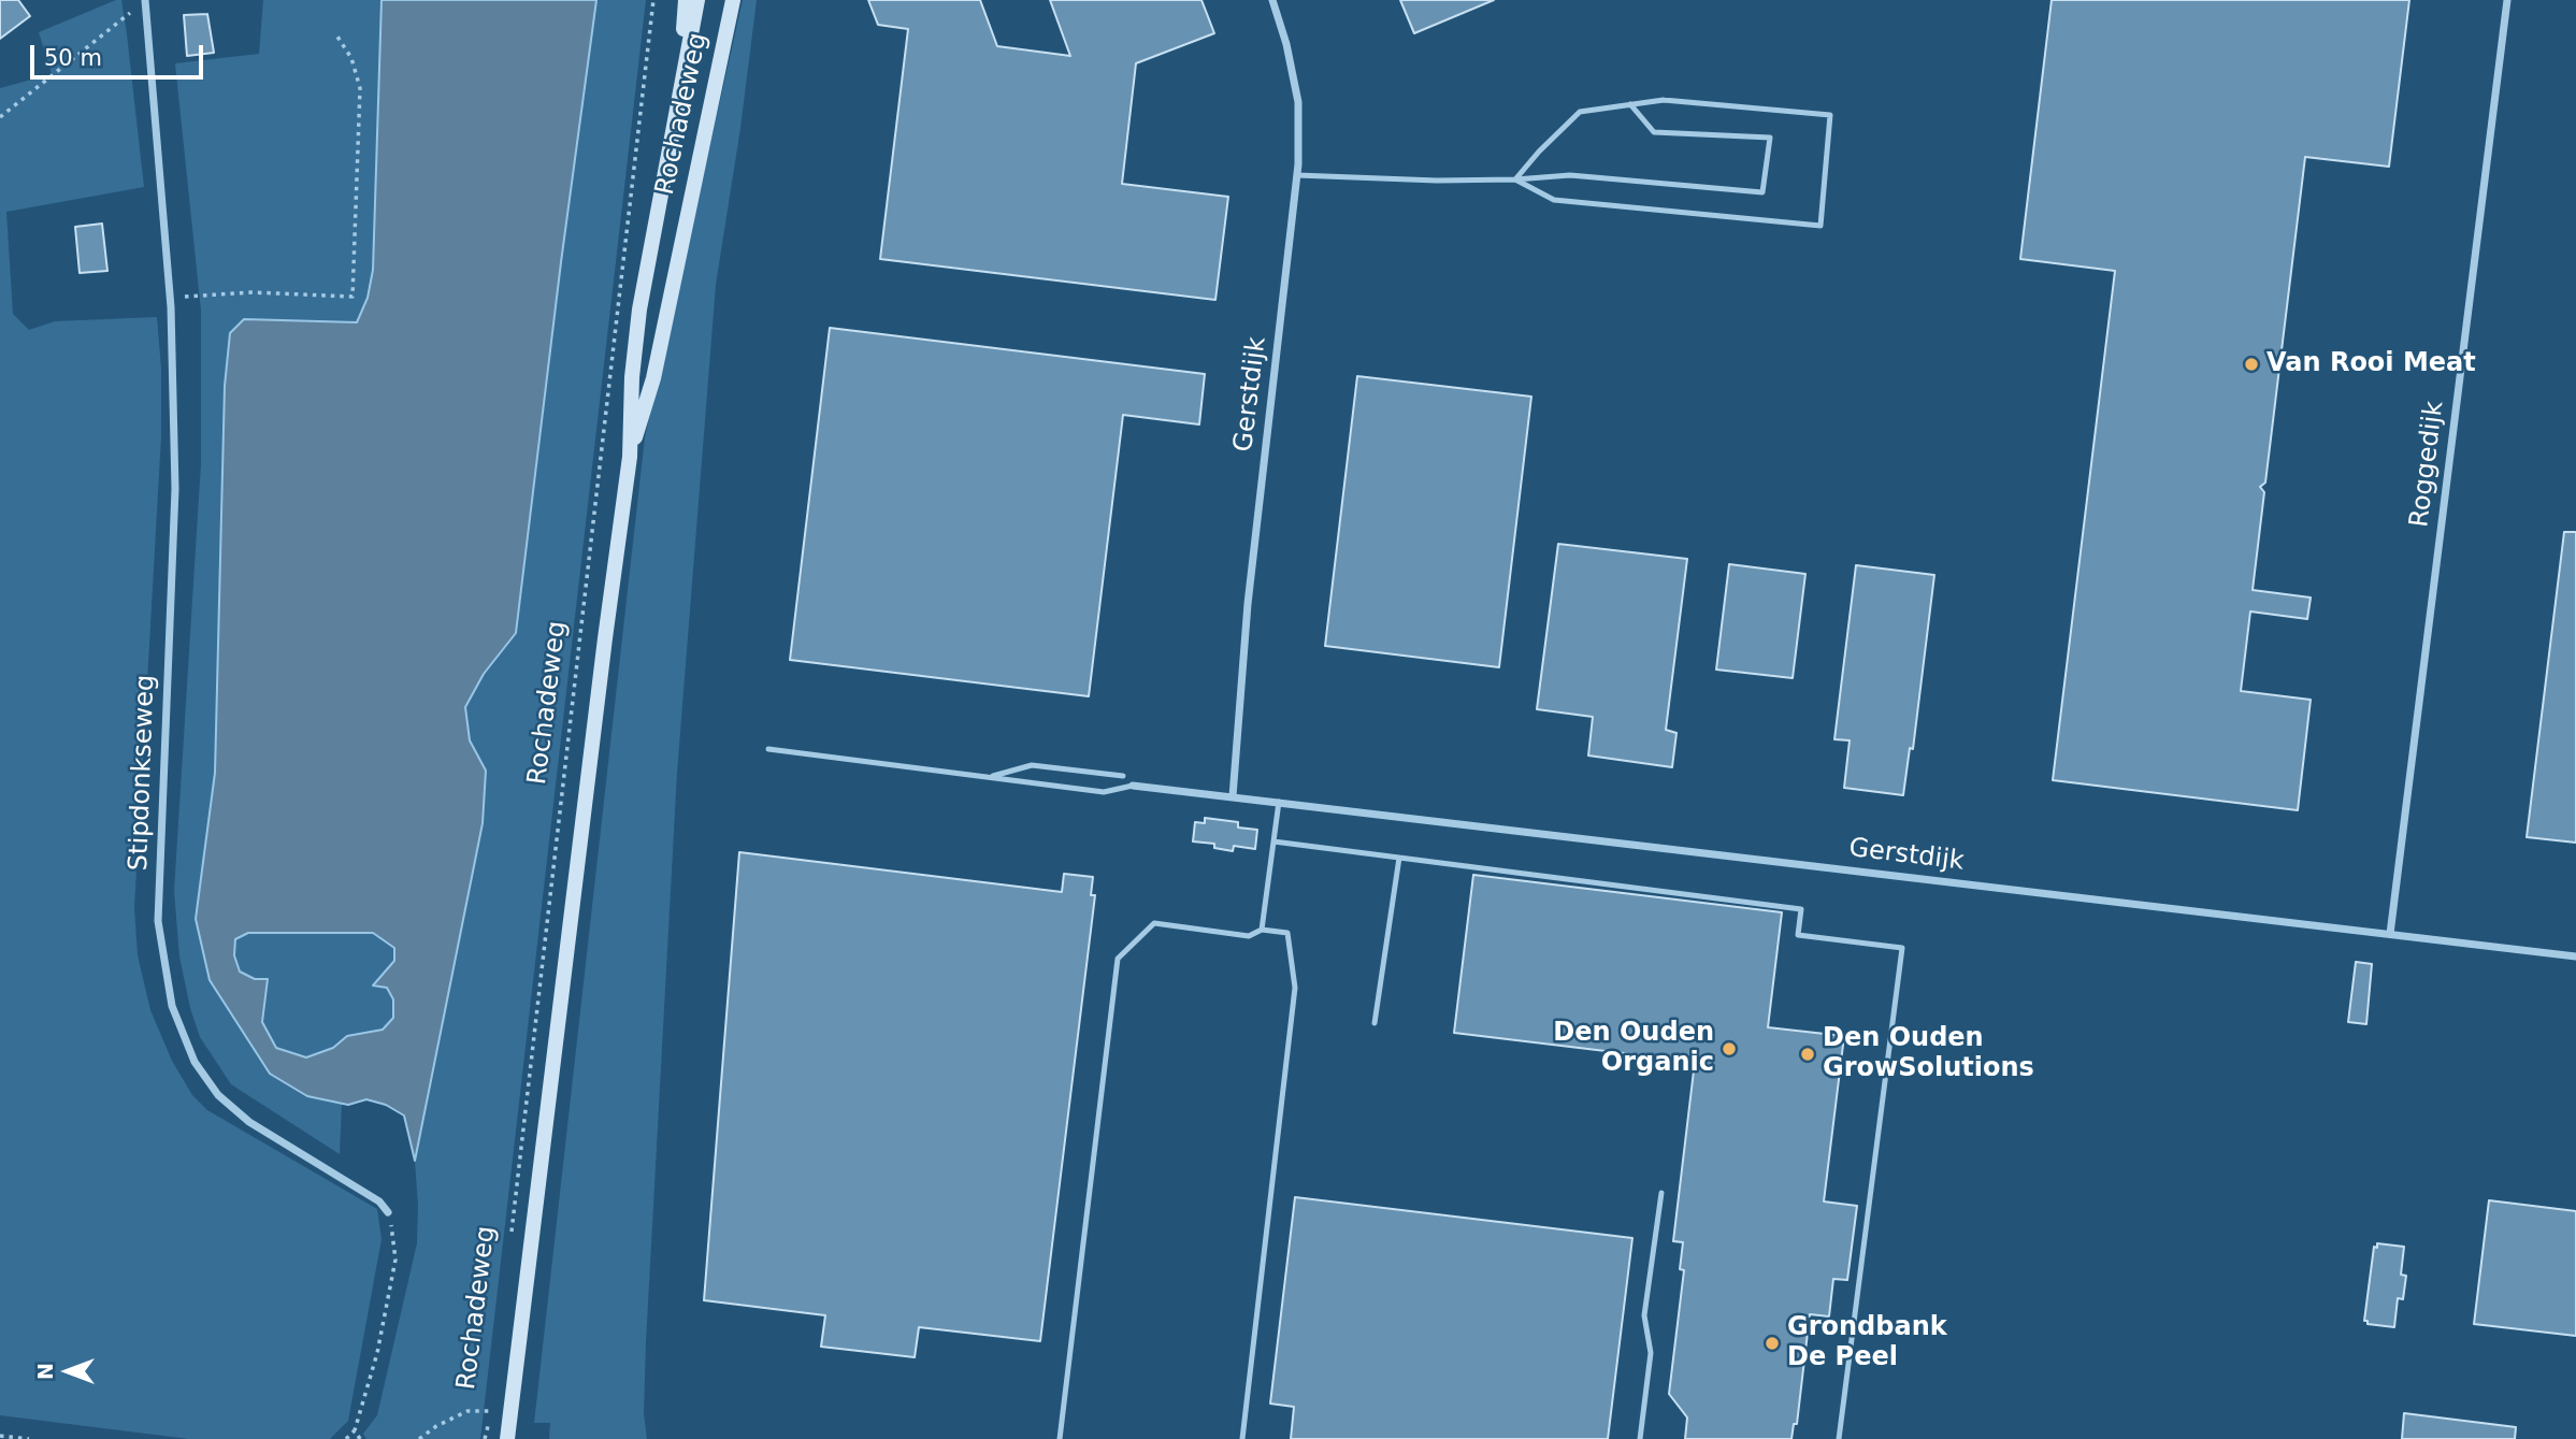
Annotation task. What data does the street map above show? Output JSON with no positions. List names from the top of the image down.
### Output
{
  "streets": {
    "main road": ["Rochadeweg"],
    "street": ["Gerstdijk", "Roggedijk", "Stipdonkseweg"]
  },
  "crossings": [
    ["Gerstdijk", "Roggedijk"]
  ],
  "places": [
    "Van Rooi Meat",
    "Den Ouden Organic",
    "Den Ouden GrowSolutions",
    "Grondbank De Peel"
  ],
  "scale_bar": "50 m",
  "north": "left"
}
